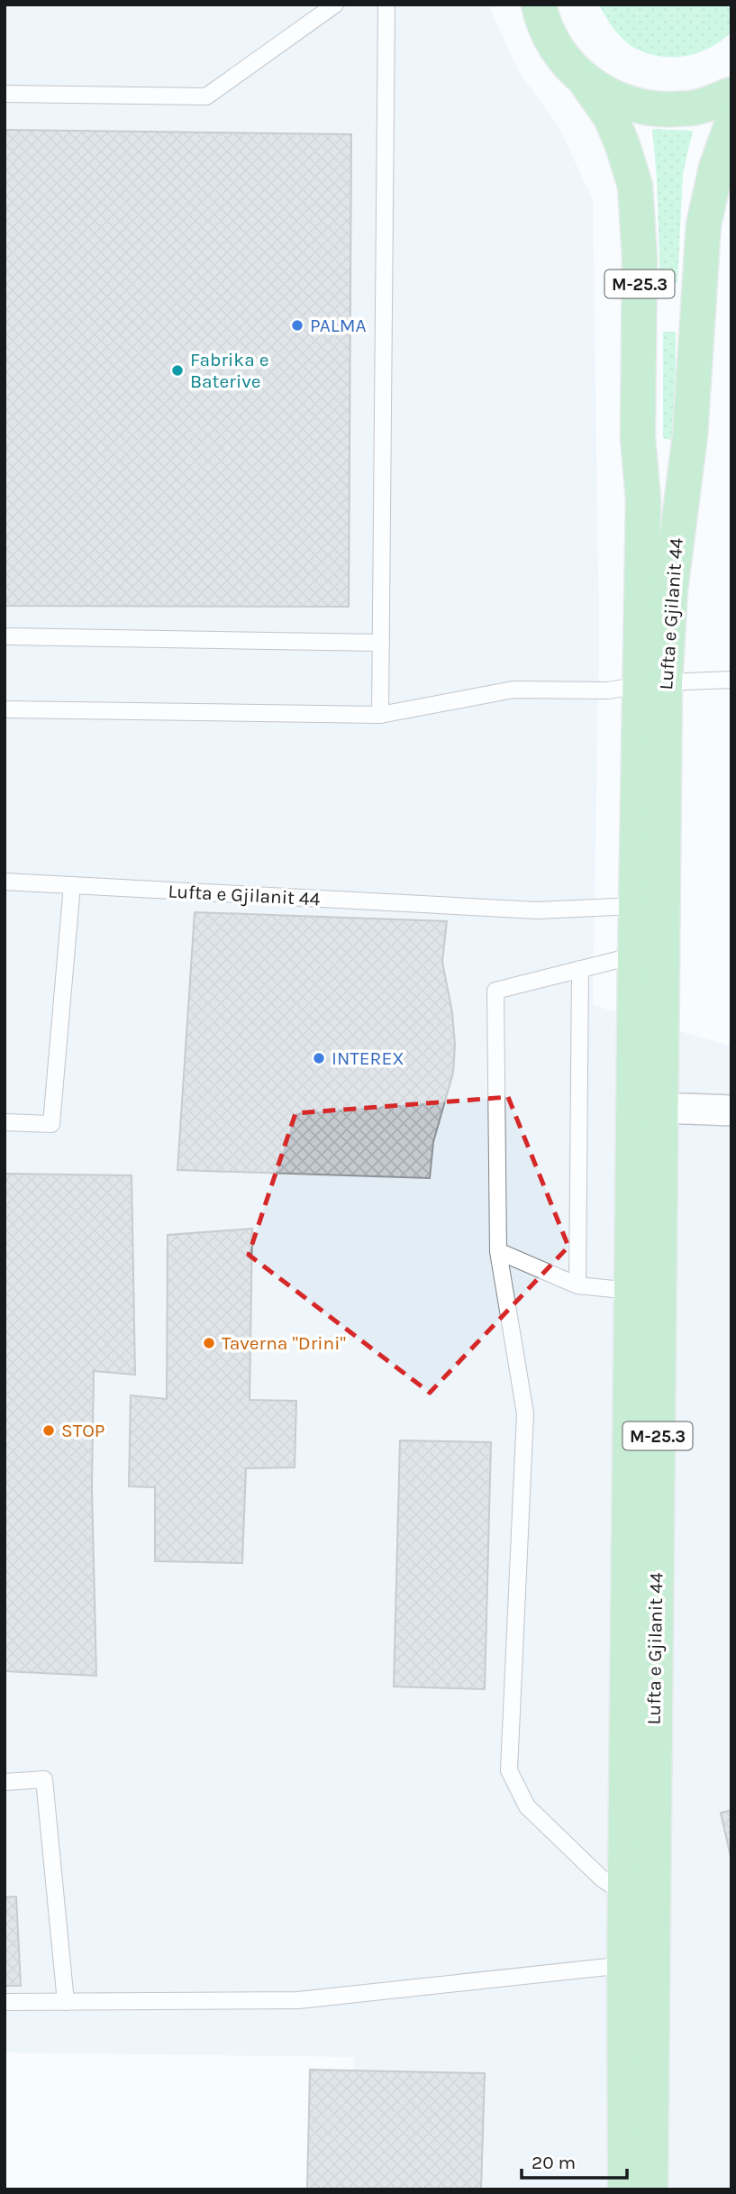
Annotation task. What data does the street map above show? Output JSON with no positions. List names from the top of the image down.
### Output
{
  "streets": {
    "main road": ["M-25.3", "Lufta e Gjilanit 44"]
  },
  "crossings": [
    ["M-25.3", "Lufta e Gjilanit 44"]
  ],
  "places": [
    "PALMA",
    "Fabrika e Baterive",
    "INTEREX",
    "Taverna \"Drini\"",
    "STOP"
  ],
  "scale_bar": "20 m"
}
